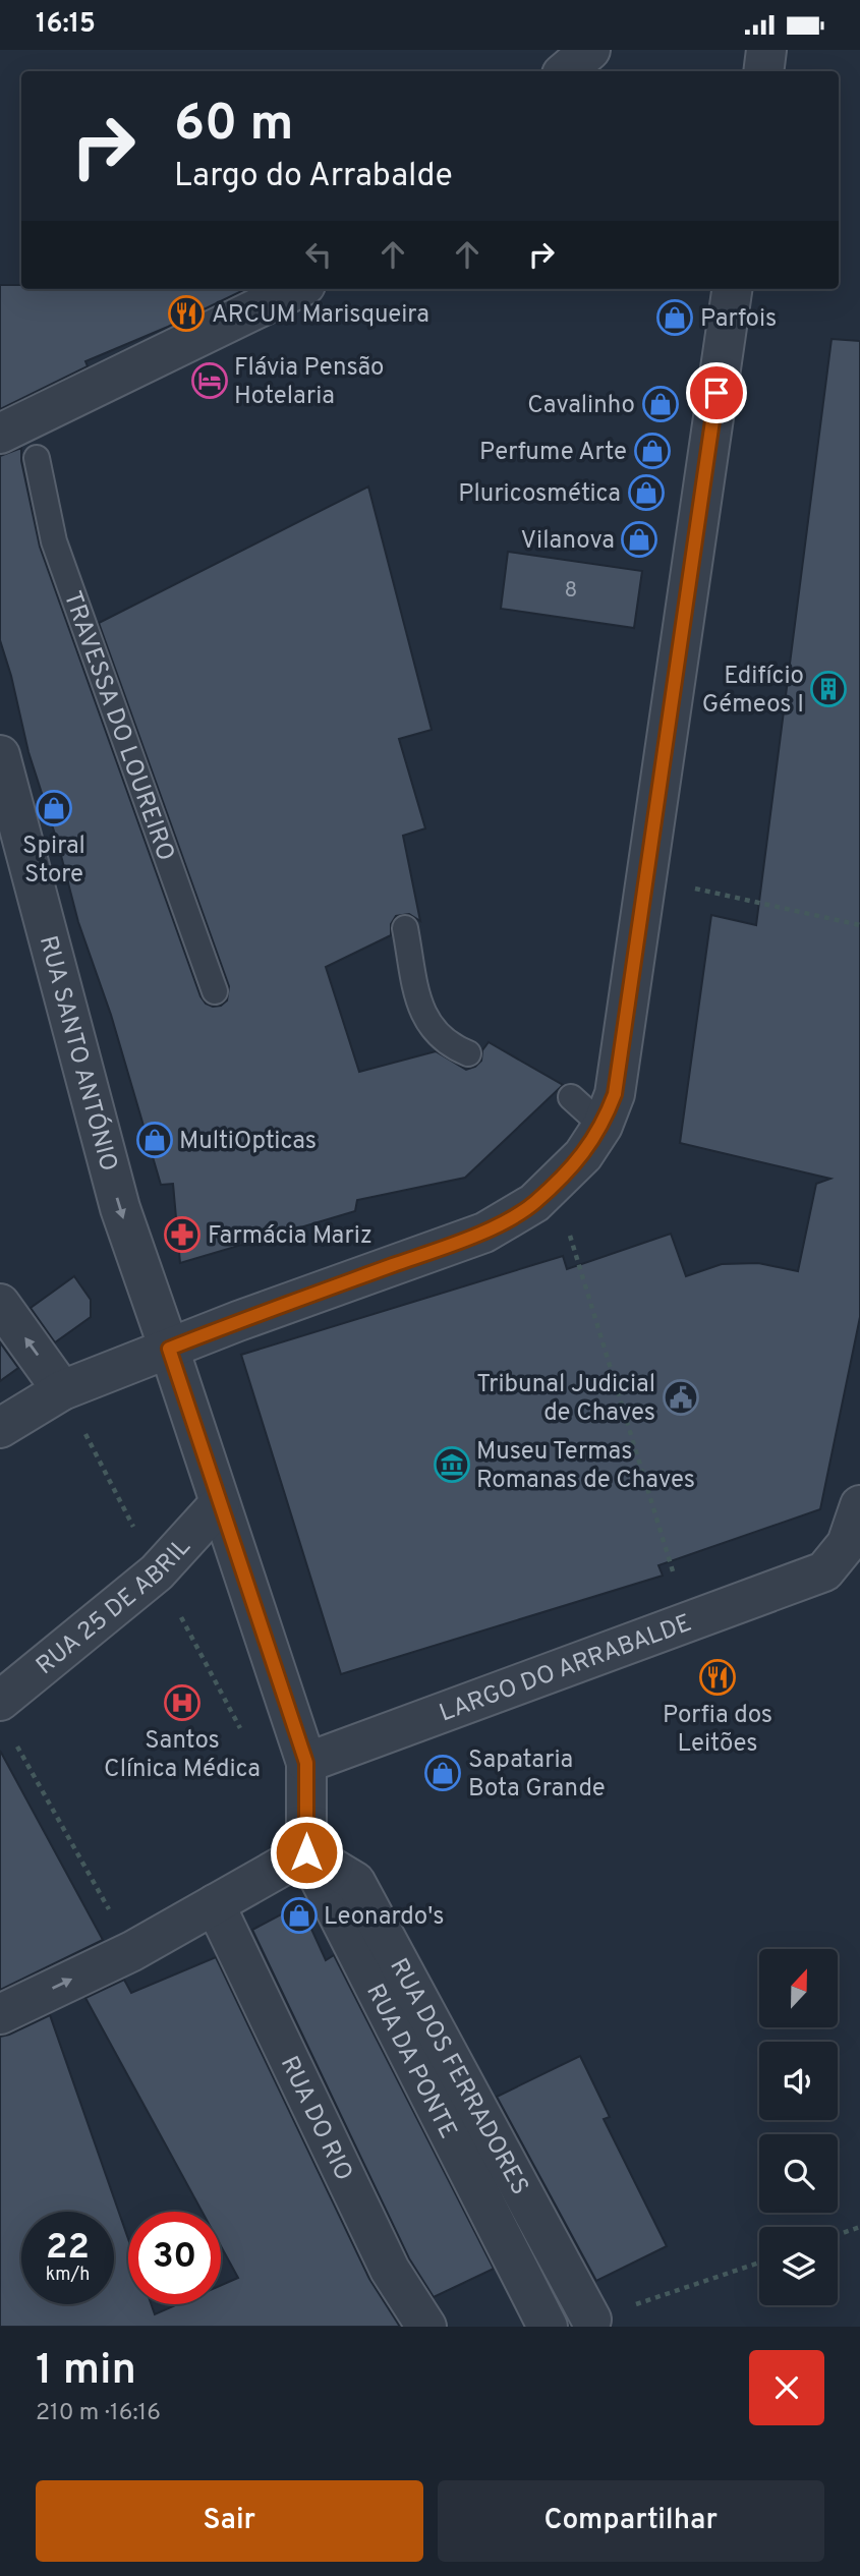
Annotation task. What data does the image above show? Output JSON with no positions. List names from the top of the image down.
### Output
{
  "streets": {
    "street": [
      "RUA SANTO ANTÓNIO",
      "RUA 25 DE ABRIL",
      "LARGO DO ARRABALDE",
      "RUA DA PONTE",
      "RUA DOS FERRADORES",
      "RUA DO RIO"
    ],
    "lane": ["TRAVESSA DO LOUREIRO"]
  },
  "crossings": [
    ["RUA DA PONTE", "RUA DOS FERRADORES"]
  ],
  "one_way": ["RUA SANTO ANTÓNIO"],
  "places": {
    "restaurant": ["ARCUM Marisqueira", "Porfia dos Leitões"],
    "shop": [
      "Parfois",
      "Cavalinho",
      "Perfume Arte",
      "Pluricosmética",
      "Vilanova",
      "Spiral Store",
      "MultiOpticas",
      "Sapataria Bota Grande",
      "Leonardo's"
    ],
    "hotel": ["Flávia Pensão Hotelaria"],
    "building": ["Edifício Gémeos I"],
    "pharmacy": ["Farmácia Mariz"],
    "public building": ["Tribunal Judicial de Chaves"],
    "museum": ["Museu Termas Romanas de Chaves"],
    "hospital": ["Santos Clínica Médica"]
  },
  "house_numbers": ["8"],
  "north": "top",
  "page": {
    "status": "16:15",
    "turn": ["60 m", "Largo do Arrabalde"],
    "speed": "22 km/h",
    "limit": "30",
    "heading": ["1 min", "210 m · 16:16"],
    "buttons": ["Sair", "Compartilhar"]
  }
}
